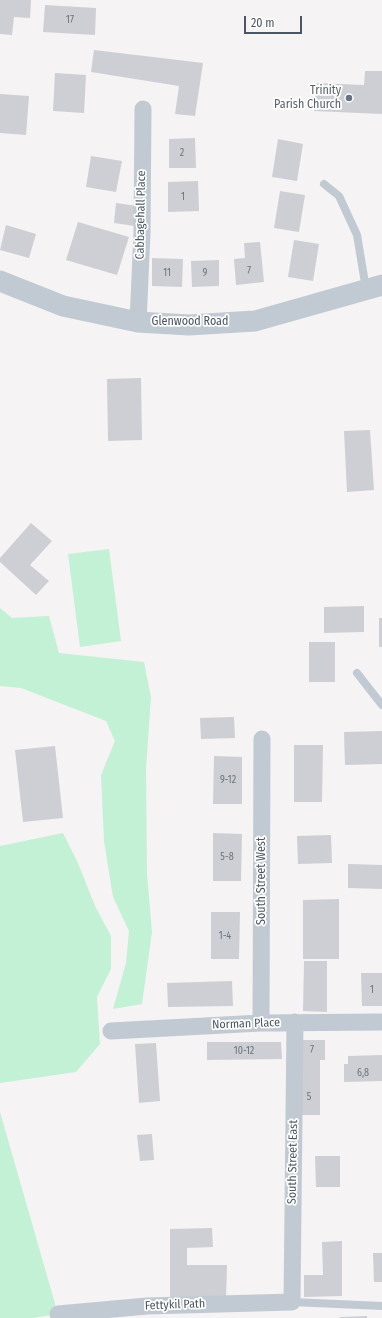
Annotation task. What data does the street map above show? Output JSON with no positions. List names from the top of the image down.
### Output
{
  "streets": {
    "street": [
      "Cabbagehall Place",
      "Glenwood Road",
      "South Street West",
      "Norman Place",
      "South Street East",
      "Fettykil Path"
    ]
  },
  "crossings": [
    ["Cabbagehall Place", "Glenwood Road"],
    ["South Street West", "Norman Place"],
    ["Norman Place", "South Street East"],
    ["South Street East", "Fettykil Path"]
  ],
  "places": ["Trinity Parish Church"],
  "house_numbers": [
    "17",
    "2",
    "1",
    "7",
    "11",
    "9",
    "9-12",
    "5-8",
    "1-4",
    "1",
    "7",
    "10-12",
    "6,8",
    "5"
  ],
  "scale_bar": "20 m"
}
